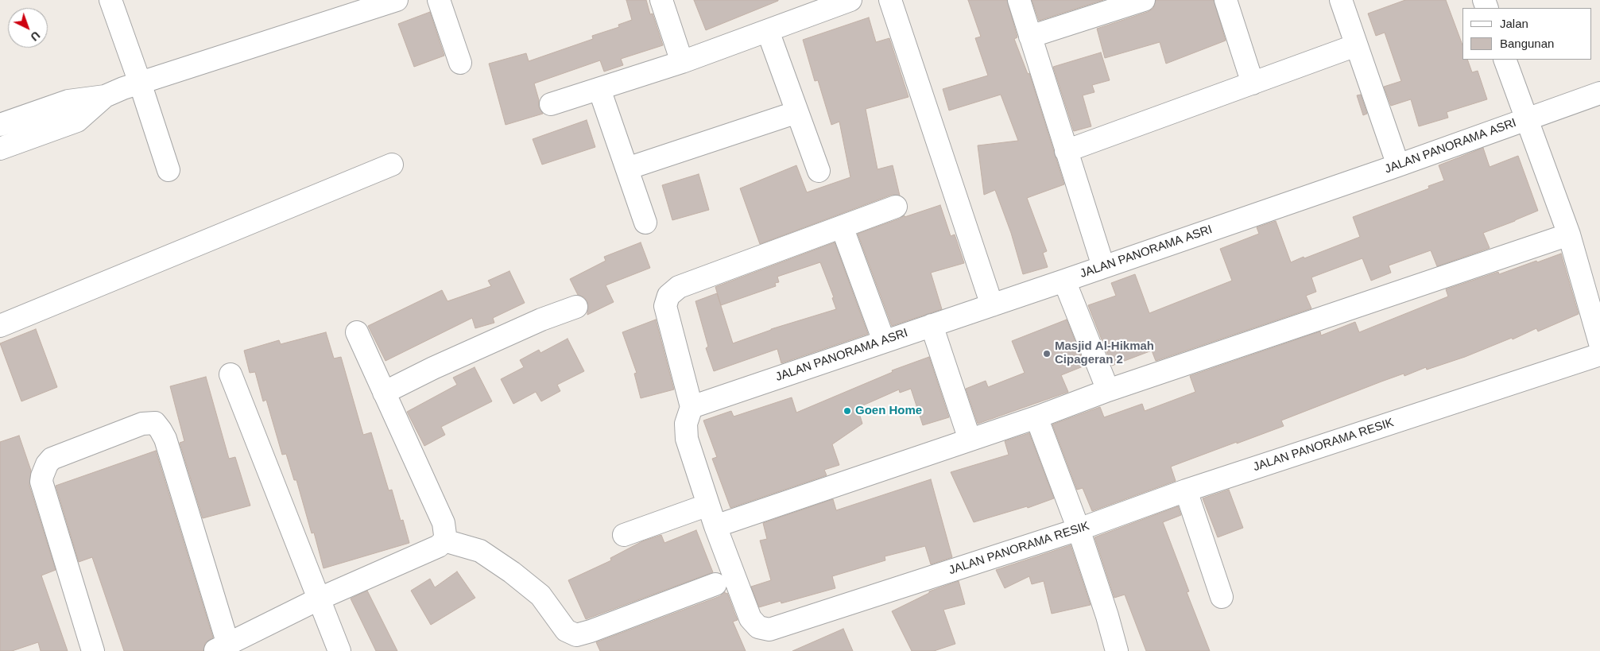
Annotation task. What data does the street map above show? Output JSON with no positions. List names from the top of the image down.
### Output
{
  "streets": {
    "street": ["JALAN PANORAMA ASRI", "JALAN PANORAMA RESIK"]
  },
  "crossings": [
    ["JALAN PANORAMA ASRI", "JALAN PANORAMA RESIK"]
  ],
  "places": ["Masjid Al-Hikmah Cipageran 2", "Goen Home"],
  "legend": ["Jalan", "Bangunan"],
  "north": "bottom right"
}
